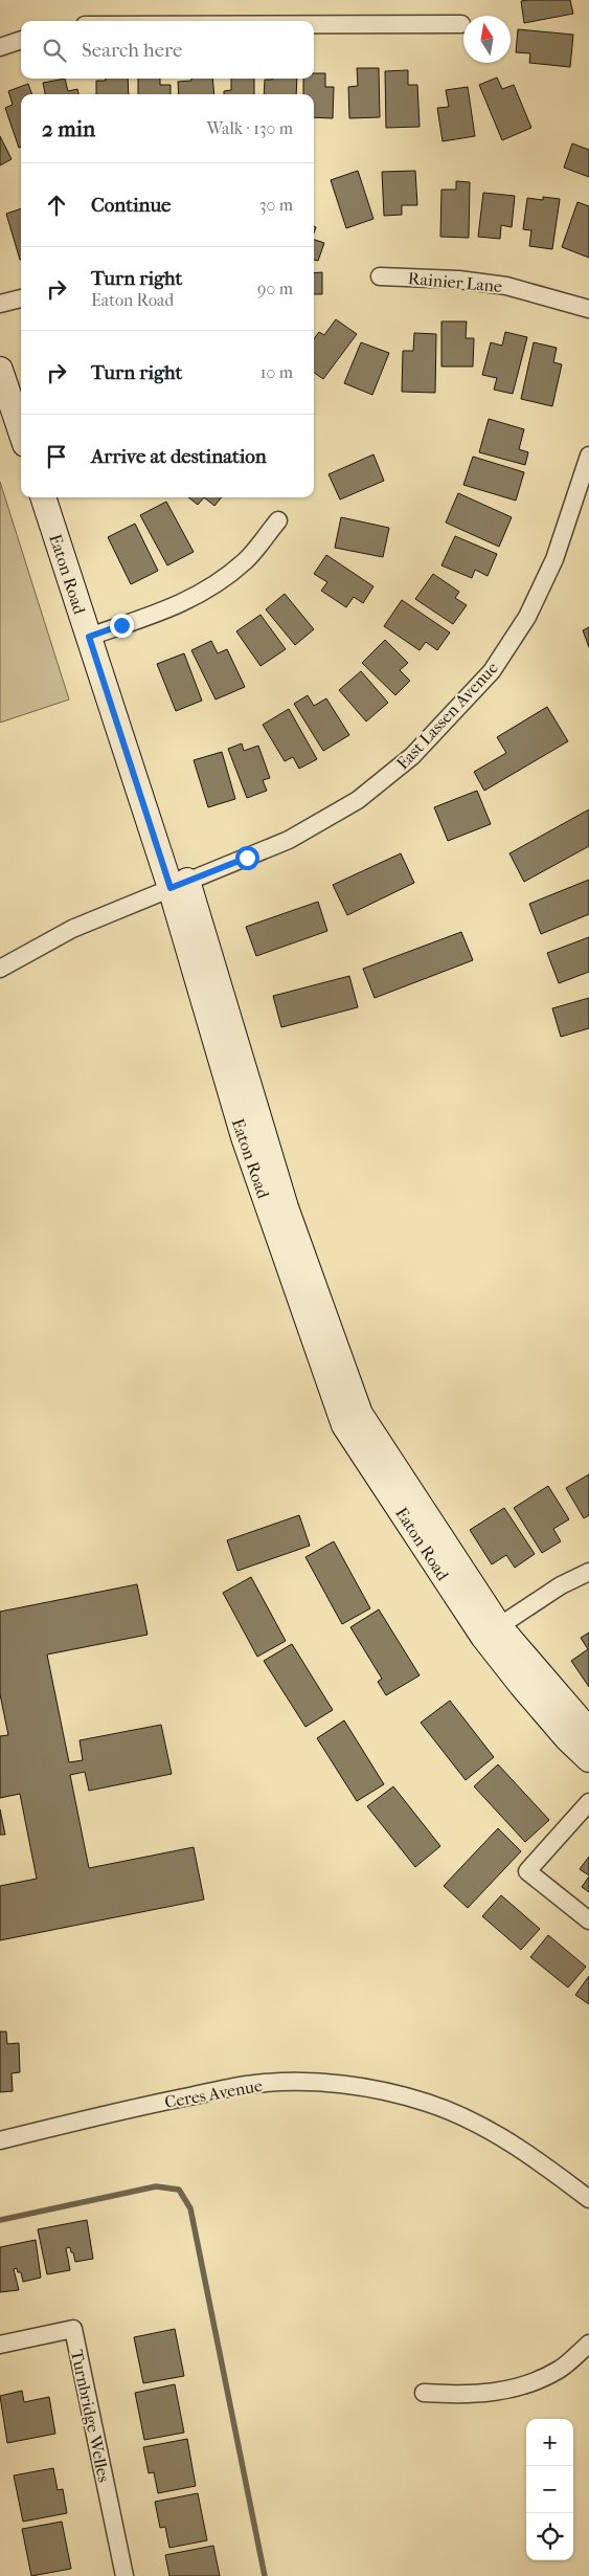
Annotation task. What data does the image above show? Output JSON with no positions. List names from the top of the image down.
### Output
{
  "streets": {
    "street": [
      "Rainier Lane",
      "Eaton Road",
      "East Lassen Avenue",
      "Ceres Avenue",
      "Turnbridge Welles"
    ]
  },
  "crossings": [
    ["Eaton Road", "East Lassen Avenue"]
  ],
  "north": "top",
  "page": {
    "search": "Search here",
    "heading": ["2 min", "Walk · 130 m"],
    "list": [
      ["Continue", "30 m"],
      ["Turn right", "Eaton Road", "90 m"],
      ["Turn right", "10 m"],
      "Arrive at destination"
    ],
    "map_buttons": ["+", "−"]
  }
}
